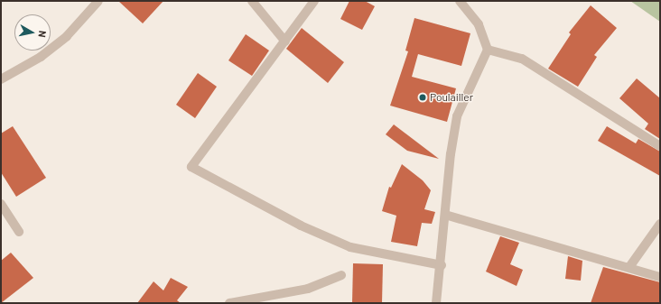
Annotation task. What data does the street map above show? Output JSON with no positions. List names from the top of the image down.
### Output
{
  "places": ["Poulailler"],
  "north": "right"
}
